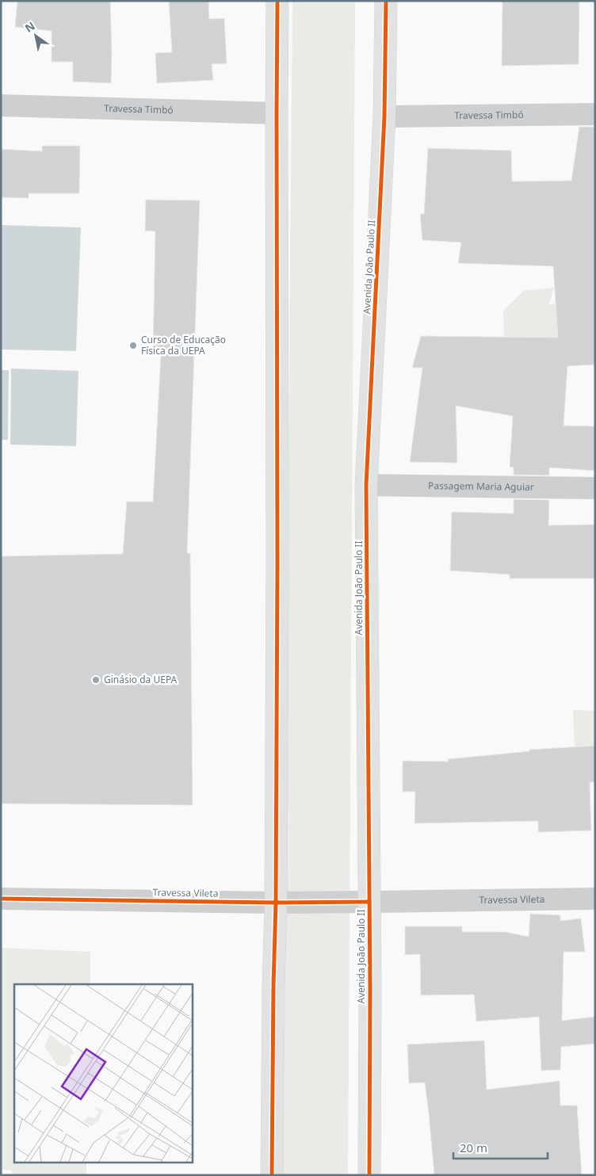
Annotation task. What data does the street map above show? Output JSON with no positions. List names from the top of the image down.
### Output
{
  "streets": {
    "main road": ["Avenida João Paulo II"],
    "street": ["Travessa Timbó", "Passagem Maria Aguiar", "Travessa Vileta"]
  },
  "crossings": [
    ["Travessa Timbó", "Avenida João Paulo II"],
    ["Avenida João Paulo II", "Passagem Maria Aguiar"],
    ["Avenida João Paulo II", "Travessa Vileta"]
  ],
  "places": ["Curso de Educação Física da UEPA", "Ginásio da UEPA"],
  "scale_bar": "20 m",
  "north": "top left"
}
